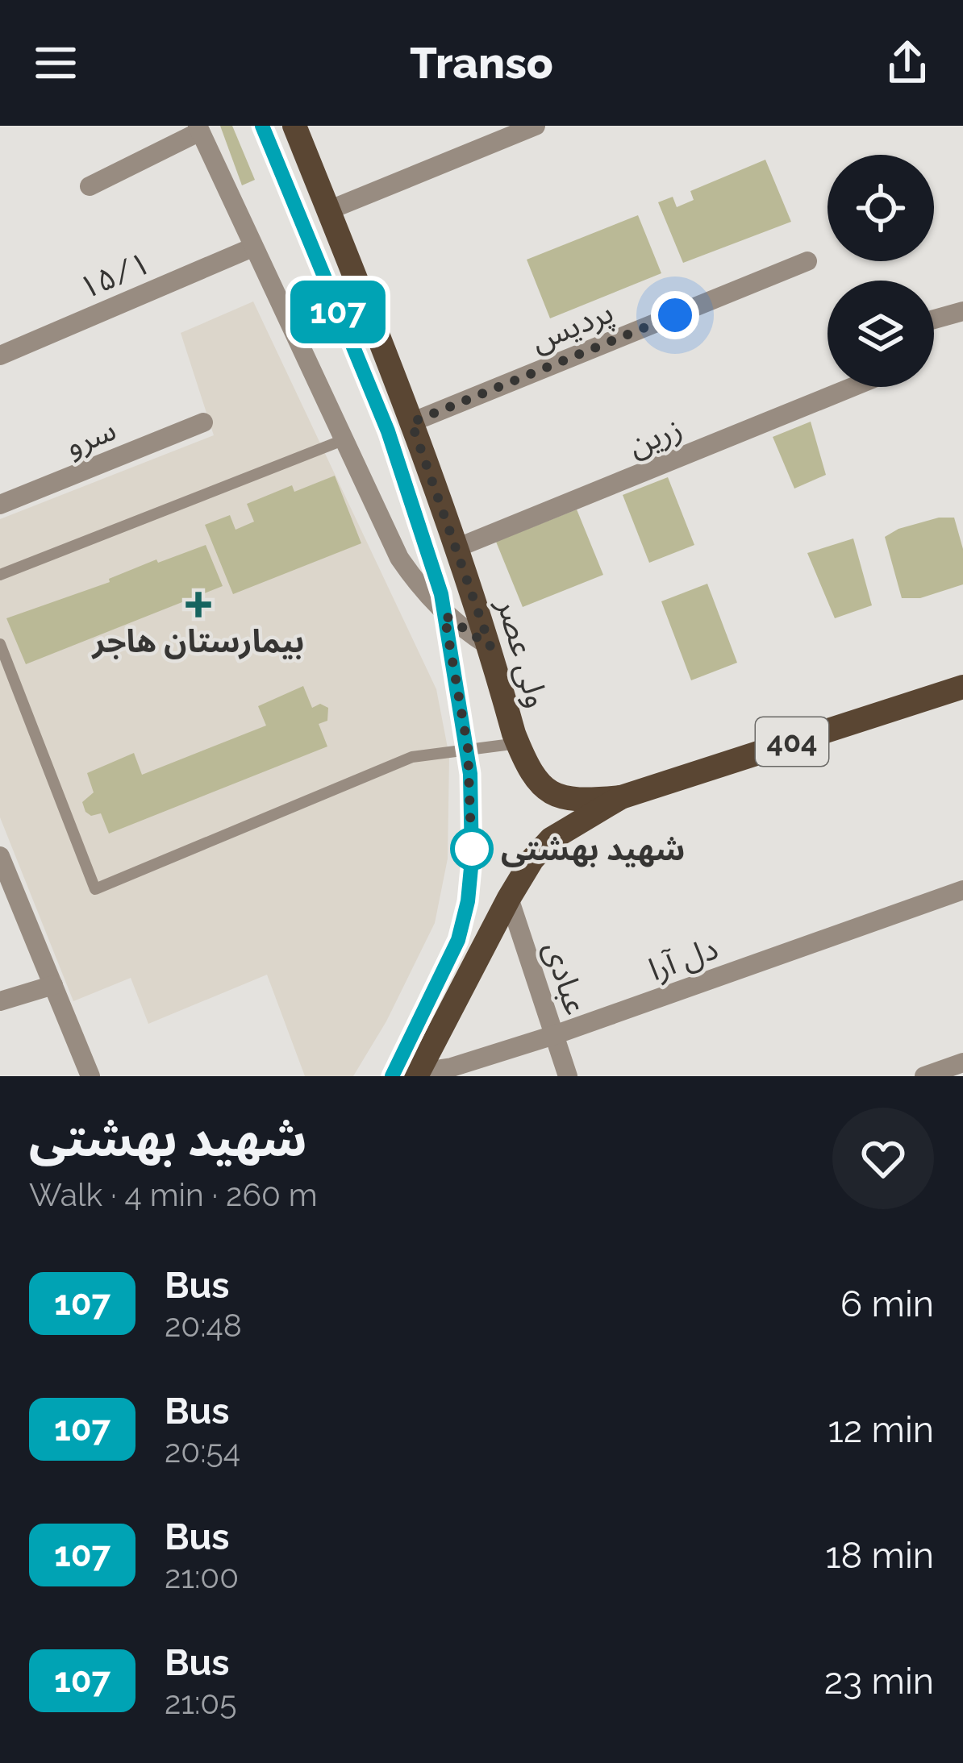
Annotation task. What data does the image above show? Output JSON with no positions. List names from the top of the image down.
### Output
{
  "streets": {
    "main road": ["ولی عصر", "404"],
    "street": [
      "۱۵/۱",
      "پردیس",
      "زرین",
      "سرو",
      "دل آرا",
      "عبادی"
    ]
  },
  "crossings": [
    ["پردیس", "ولی عصر"],
    ["زرین", "ولی عصر"],
    ["ولی عصر", "404"],
    ["دل آرا", "عبادی"]
  ],
  "places": {
    "health": ["بیمارستان هاجر"],
    "other": ["شهید بهشتی"]
  },
  "lines": ["bus line 107"],
  "page": {
    "header": "Transo",
    "on_map": "107",
    "heading": ["شهید بهشتی", "Walk · 4 min · 260 m"],
    "list": [
      {
        "mark": "107",
        "name": "Bus",
        "note": "20:48",
        "value": "6 min"
      },
      {
        "mark": "107",
        "name": "Bus",
        "note": "20:54",
        "value": "12 min"
      },
      {
        "mark": "107",
        "name": "Bus",
        "note": "21:00",
        "value": "18 min"
      },
      {
        "mark": "107",
        "name": "Bus",
        "note": "21:05",
        "value": "23 min"
      }
    ]
  }
}
